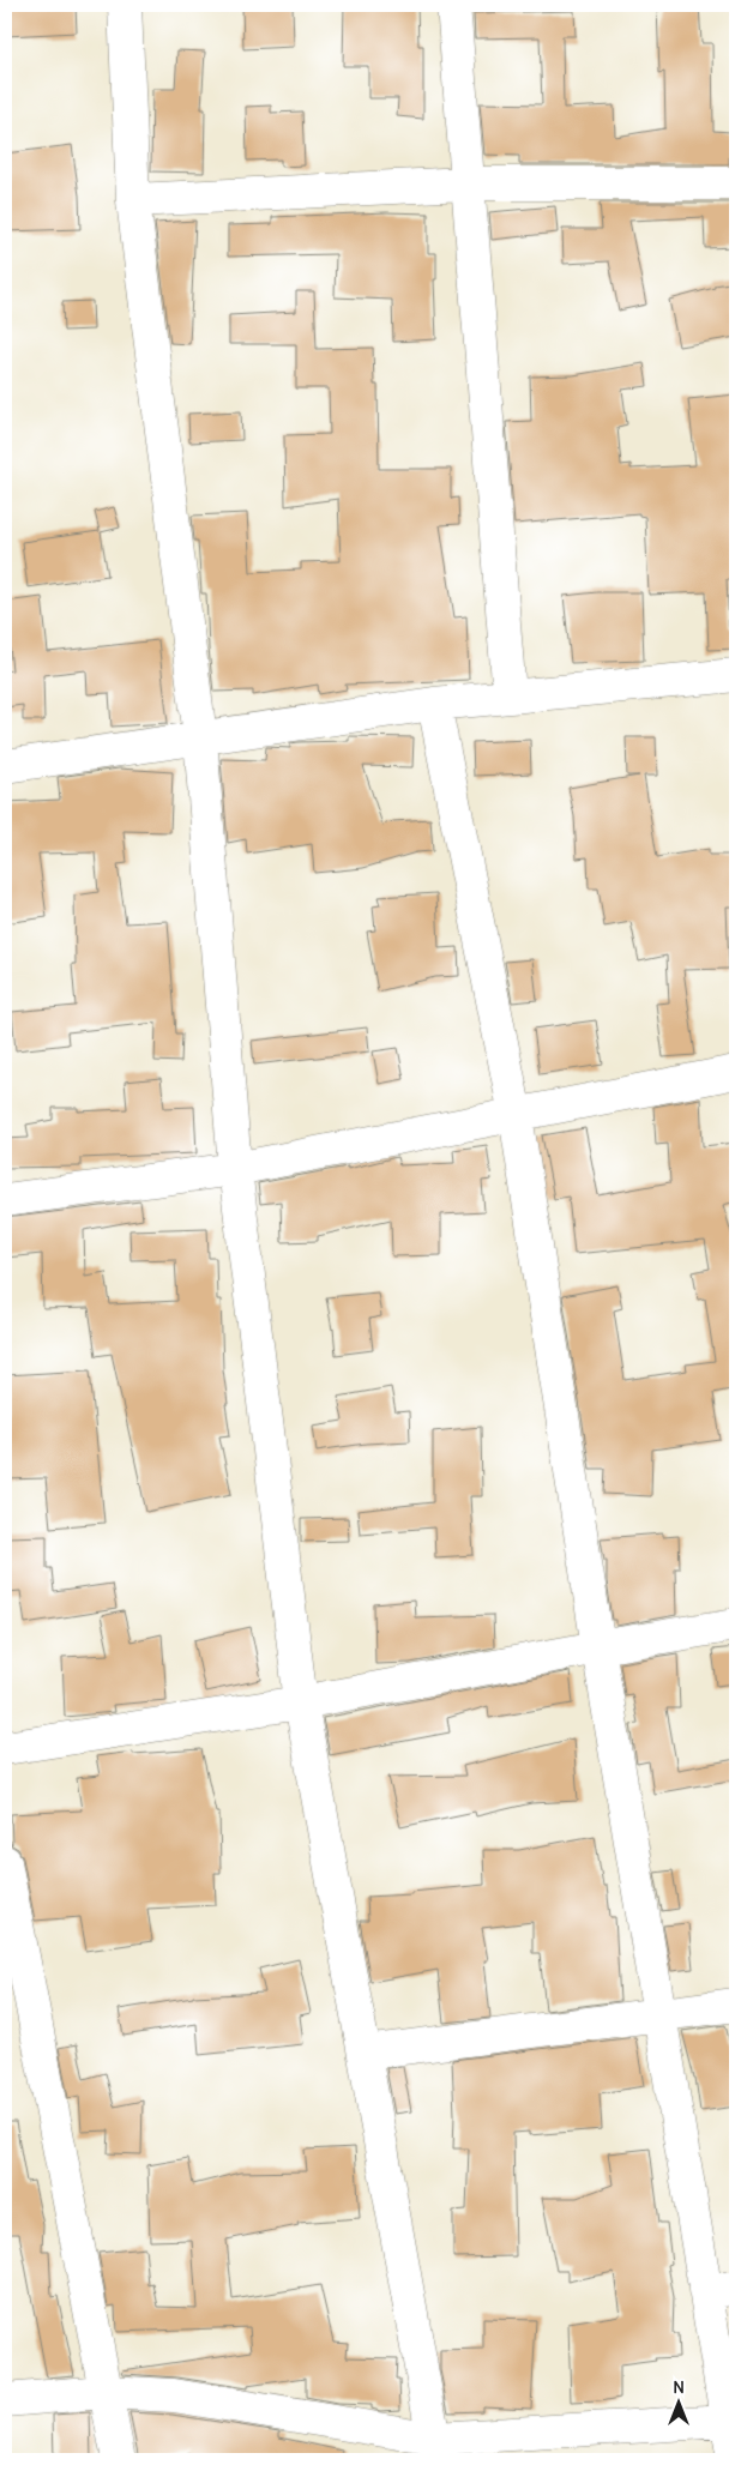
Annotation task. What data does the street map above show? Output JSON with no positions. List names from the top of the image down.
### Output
{
  "north": "top"
}
